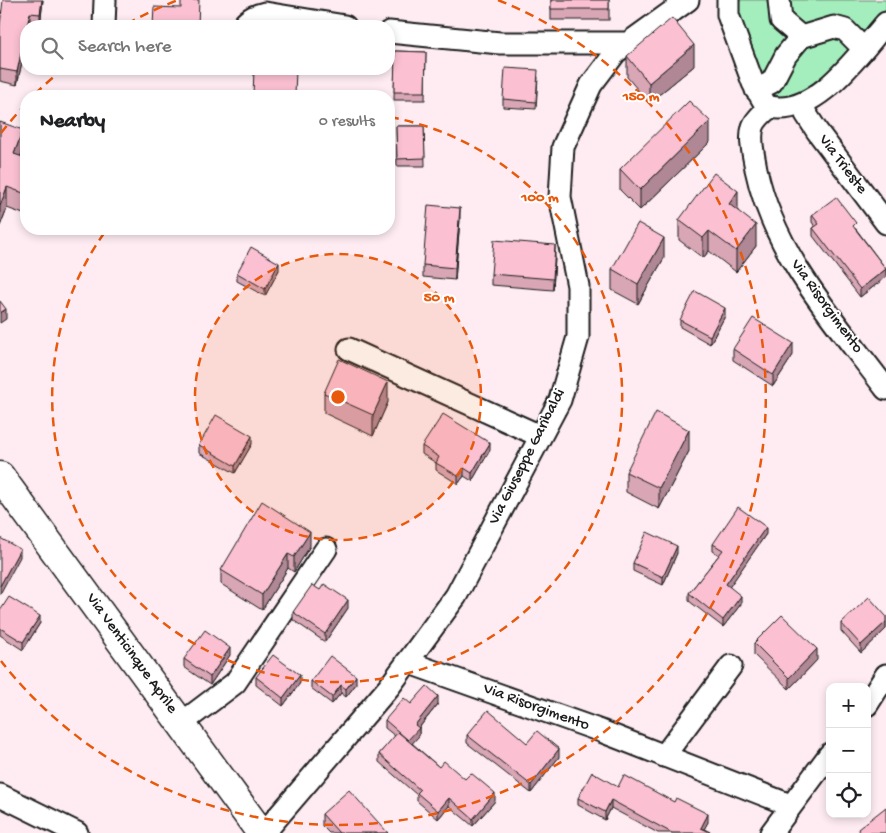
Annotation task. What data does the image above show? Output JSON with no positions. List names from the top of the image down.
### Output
{
  "streets": {
    "main road": ["Via Venticinque Aprile"],
    "street": ["Via Trieste", "Via Risorgimento", "Via Giuseppe Garibaldi"]
  },
  "crossings": [
    ["Via Risorgimento", "Via Giuseppe Garibaldi"],
    ["Via Giuseppe Garibaldi", "Via Venticinque Aprile"]
  ],
  "page": {
    "search": "Search here",
    "heading": ["Nearby", "0 results"],
    "map_buttons": ["+", "−"]
  },
  "rings": ["150 m", "100 m", "50 m"]
}
